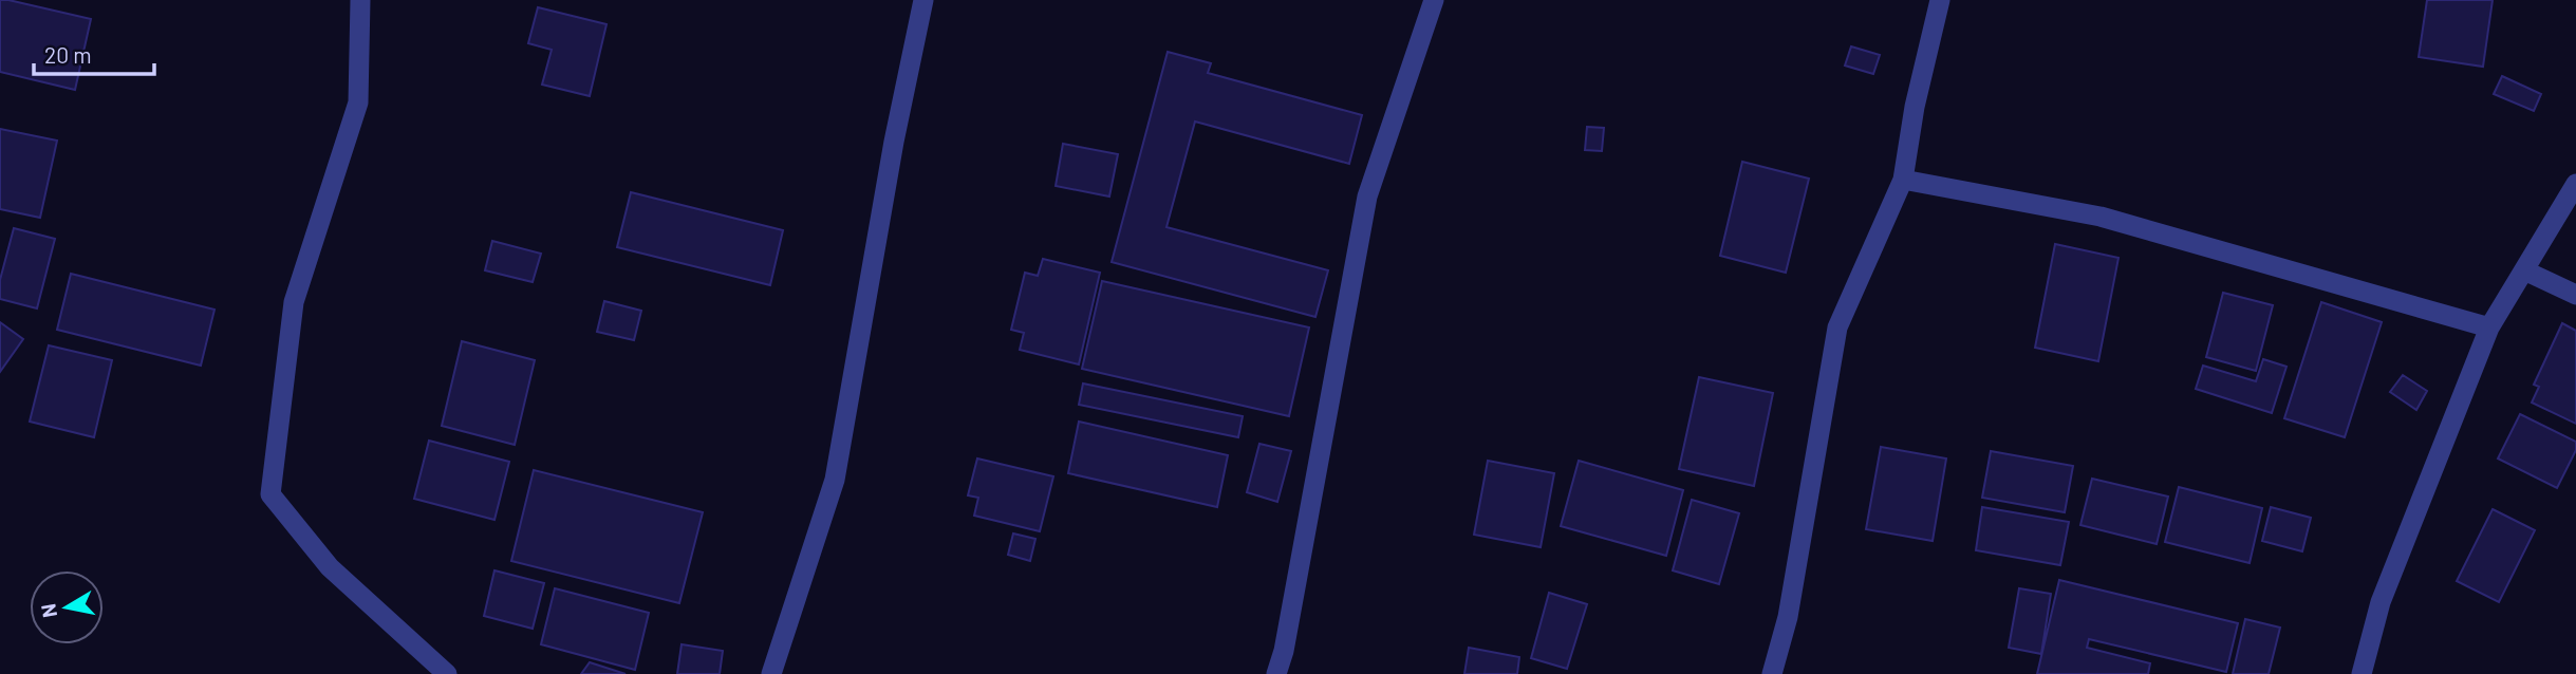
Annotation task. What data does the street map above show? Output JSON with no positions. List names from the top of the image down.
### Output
{
  "scale_bar": "20 m",
  "north": "left"
}
